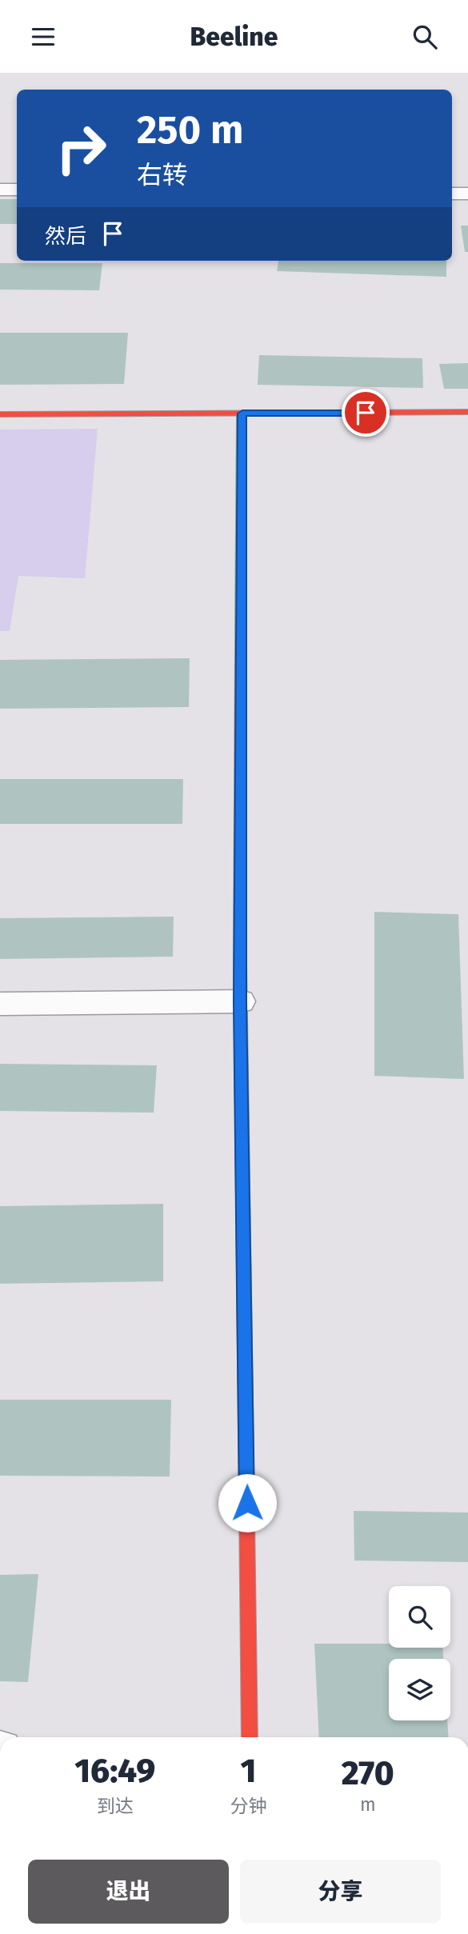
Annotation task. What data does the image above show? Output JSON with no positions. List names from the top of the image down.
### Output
{
  "page": {
    "header": "Beeline",
    "turn": ["250 m", "右转"],
    "then": "然后",
    "eta": [
      "16:49",
      "到达",
      "1",
      "分钟",
      "270",
      "m"
    ],
    "buttons": ["退出", "分享"]
  }
}
